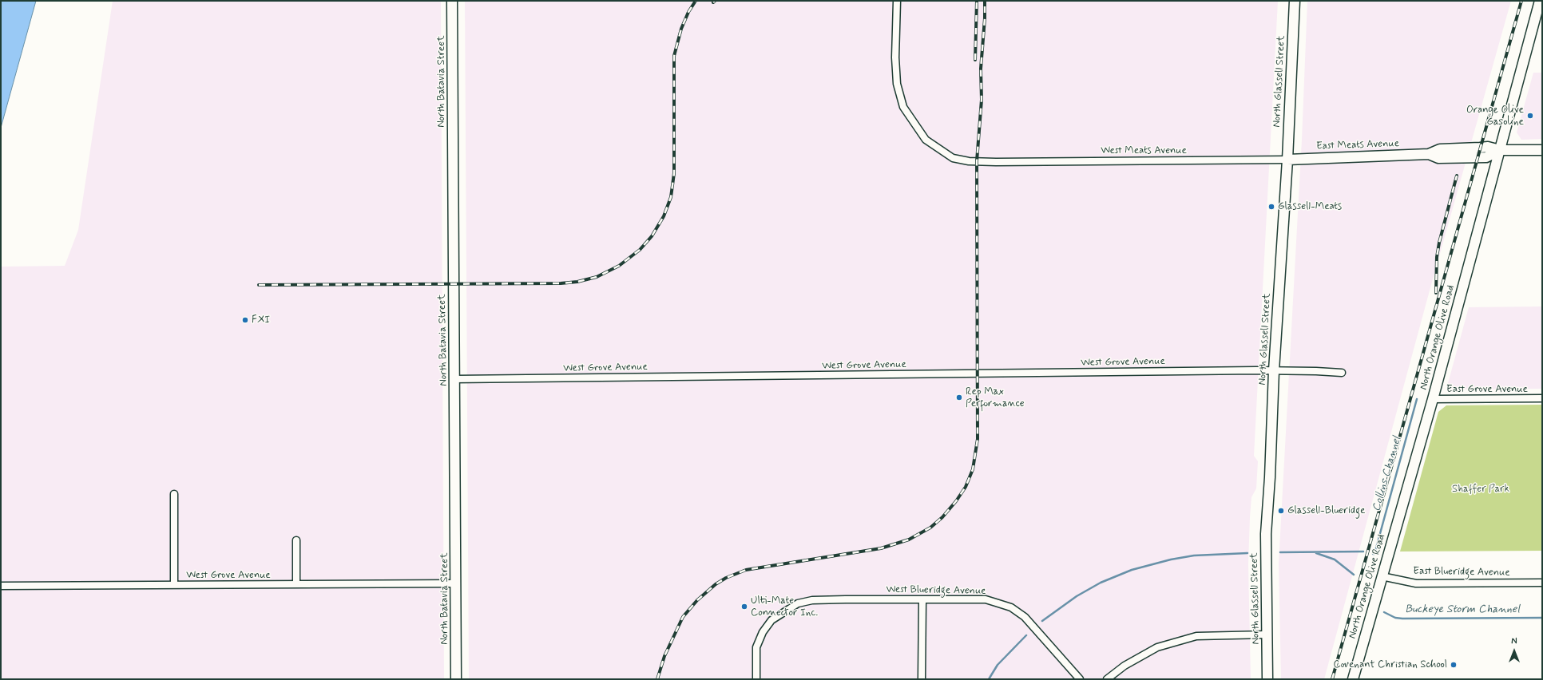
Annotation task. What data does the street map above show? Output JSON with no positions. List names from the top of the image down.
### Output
{
  "streets": {
    "main road": [
      "North Batavia Street",
      "North Glassell Street",
      "East Meats Avenue",
      "North Orange Olive Road"
    ],
    "street": [
      "West Meats Avenue",
      "West Grove Avenue",
      "East Grove Avenue",
      "East Blueridge Avenue",
      "West Blueridge Avenue"
    ]
  },
  "crossings": [
    ["North Batavia Street", "West Grove Avenue"],
    ["North Glassell Street", "East Meats Avenue"],
    ["North Glassell Street", "West Meats Avenue"],
    ["North Glassell Street", "West Grove Avenue"],
    ["East Meats Avenue", "West Meats Avenue"],
    ["East Meats Avenue", "North Orange Olive Road"],
    ["North Orange Olive Road", "East Grove Avenue"],
    ["North Orange Olive Road", "East Blueridge Avenue"]
  ],
  "water": ["Collins Channel", "Buckeye Storm Channel"],
  "parks": ["Shaffer Park"],
  "places": [
    "Orange Olive Gasoline",
    "Glassell-Meats",
    "FXI",
    "Rep Max Performance",
    "Glassell-Blueridge",
    "Ulti-Mate Connector Inc.",
    "Covenant Christian School"
  ],
  "north": "top"
}
